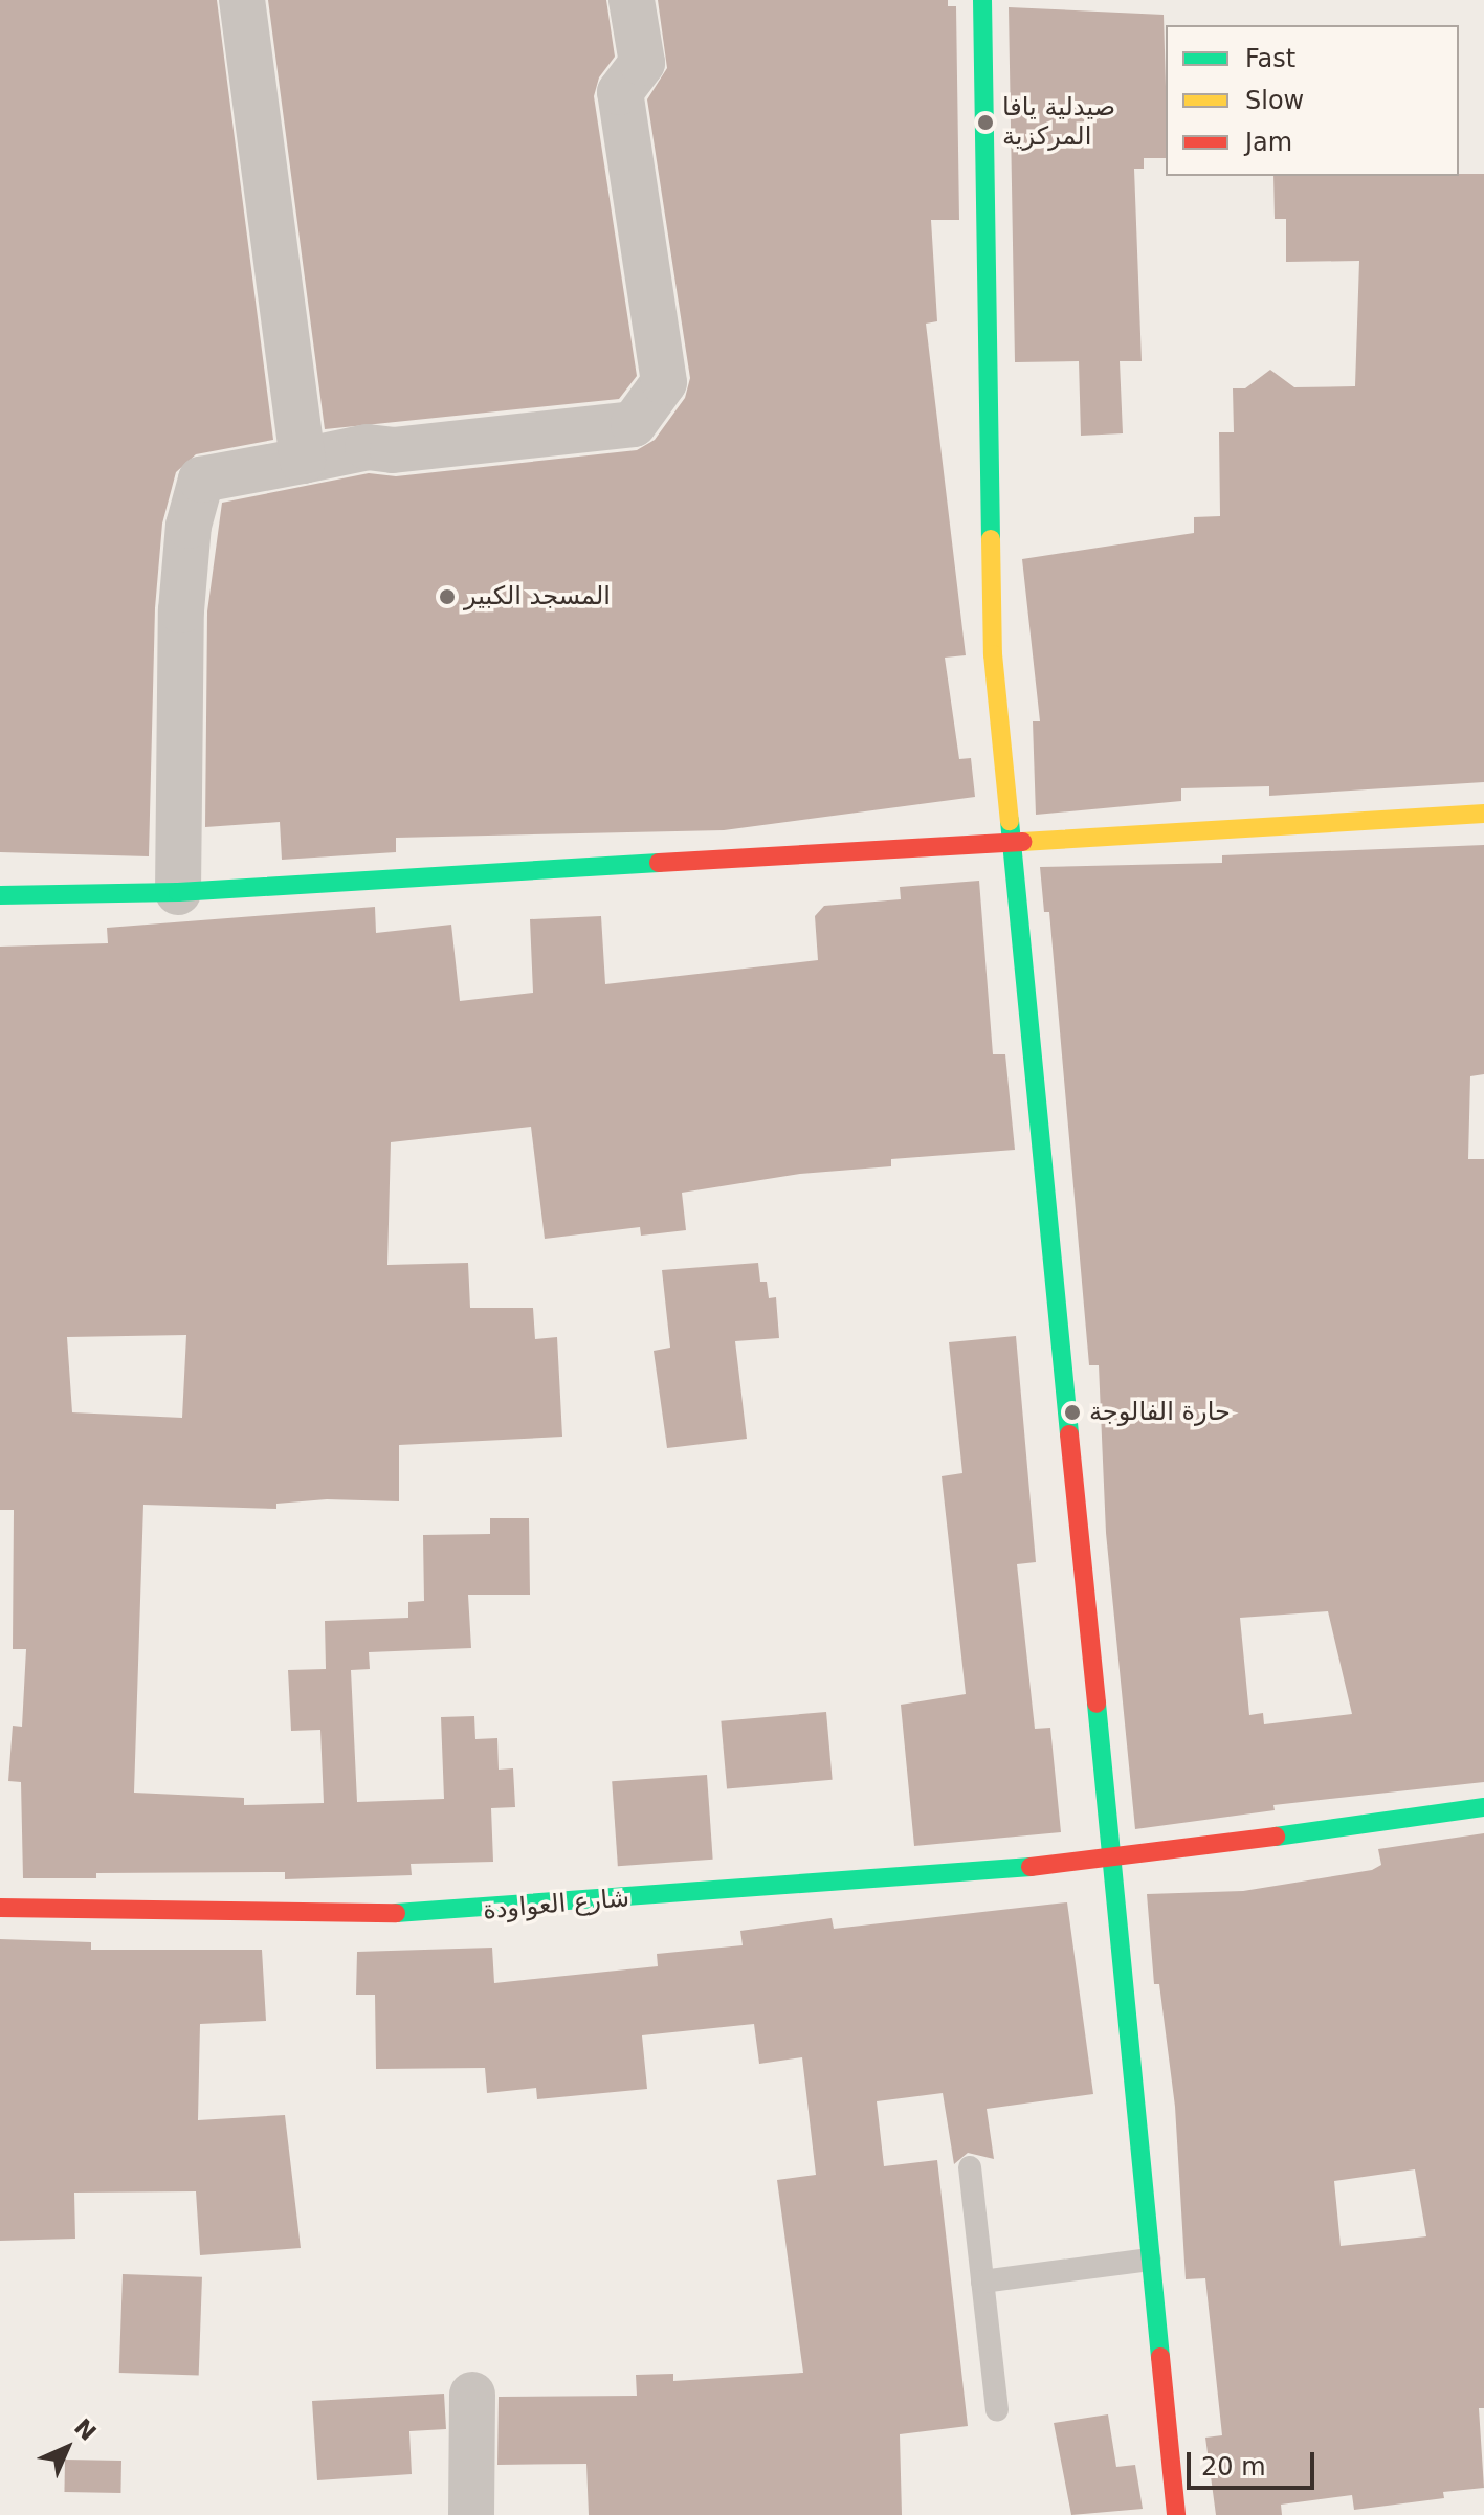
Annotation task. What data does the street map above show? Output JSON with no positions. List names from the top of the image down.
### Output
{
  "streets": {
    "street": ["شارع العواودة"]
  },
  "places": ["صيدلية يافا المركزية", "المسجد الكبير", "حارة الفالوجة"],
  "legend": ["Fast", "Slow", "Jam"],
  "scale_bar": "20 m",
  "north": "top right"
}
